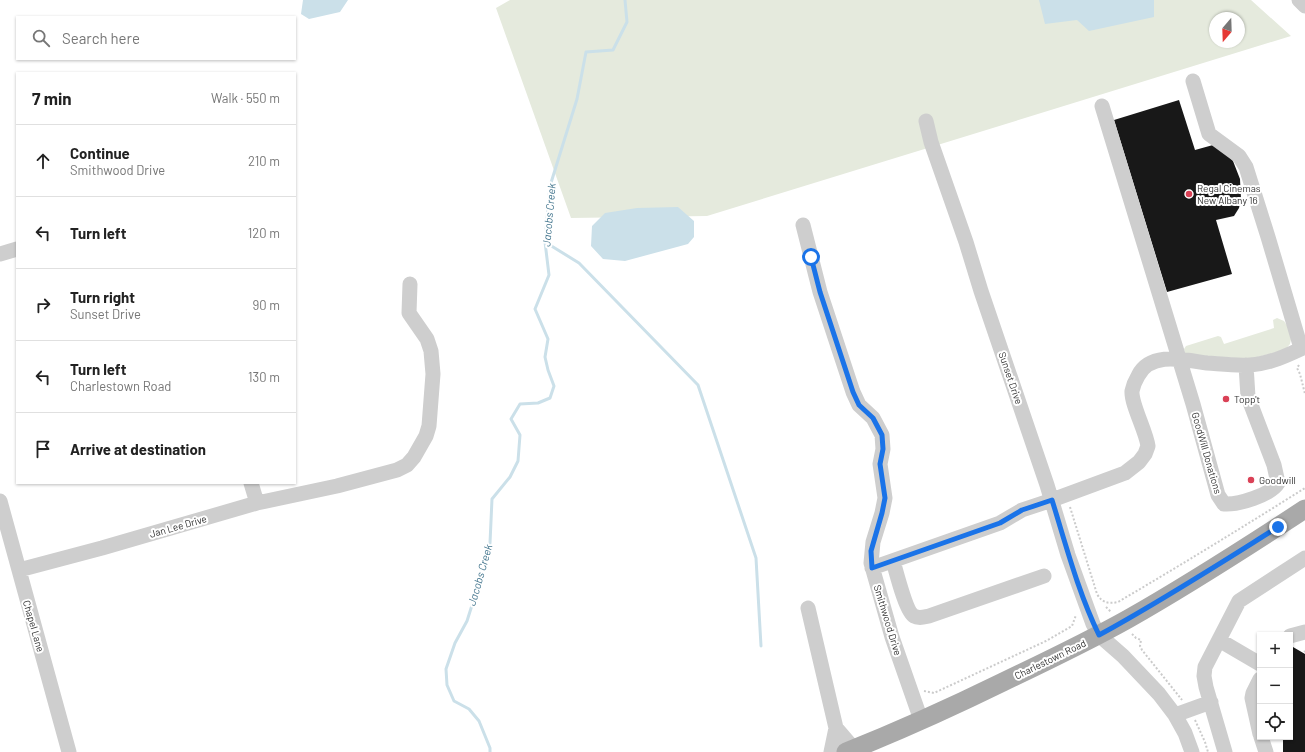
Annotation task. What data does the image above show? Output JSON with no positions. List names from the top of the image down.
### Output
{
  "streets": {
    "main road": ["Charlestown Road"],
    "street": [
      "Sunset Drive",
      "GoodWill Donations",
      "Jan Lee Drive",
      "Smithwood Drive",
      "Chapel Lane"
    ]
  },
  "crossings": [
    ["Sunset Drive", "Charlestown Road"],
    ["Jan Lee Drive", "Chapel Lane"],
    ["Smithwood Drive", "Charlestown Road"]
  ],
  "water": ["Jacobs Creek"],
  "places": ["Regal Cinemas New Albany 16", "Topp't", "Goodwill"],
  "north": "bottom",
  "page": {
    "search": "Search here",
    "heading": ["7 min", "Walk · 550 m"],
    "list": [
      ["Continue", "Smithwood Drive", "210 m"],
      ["Turn left", "120 m"],
      ["Turn right", "Sunset Drive", "90 m"],
      ["Turn left", "Charlestown Road", "130 m"],
      "Arrive at destination"
    ],
    "map_buttons": ["+", "−"]
  }
}
